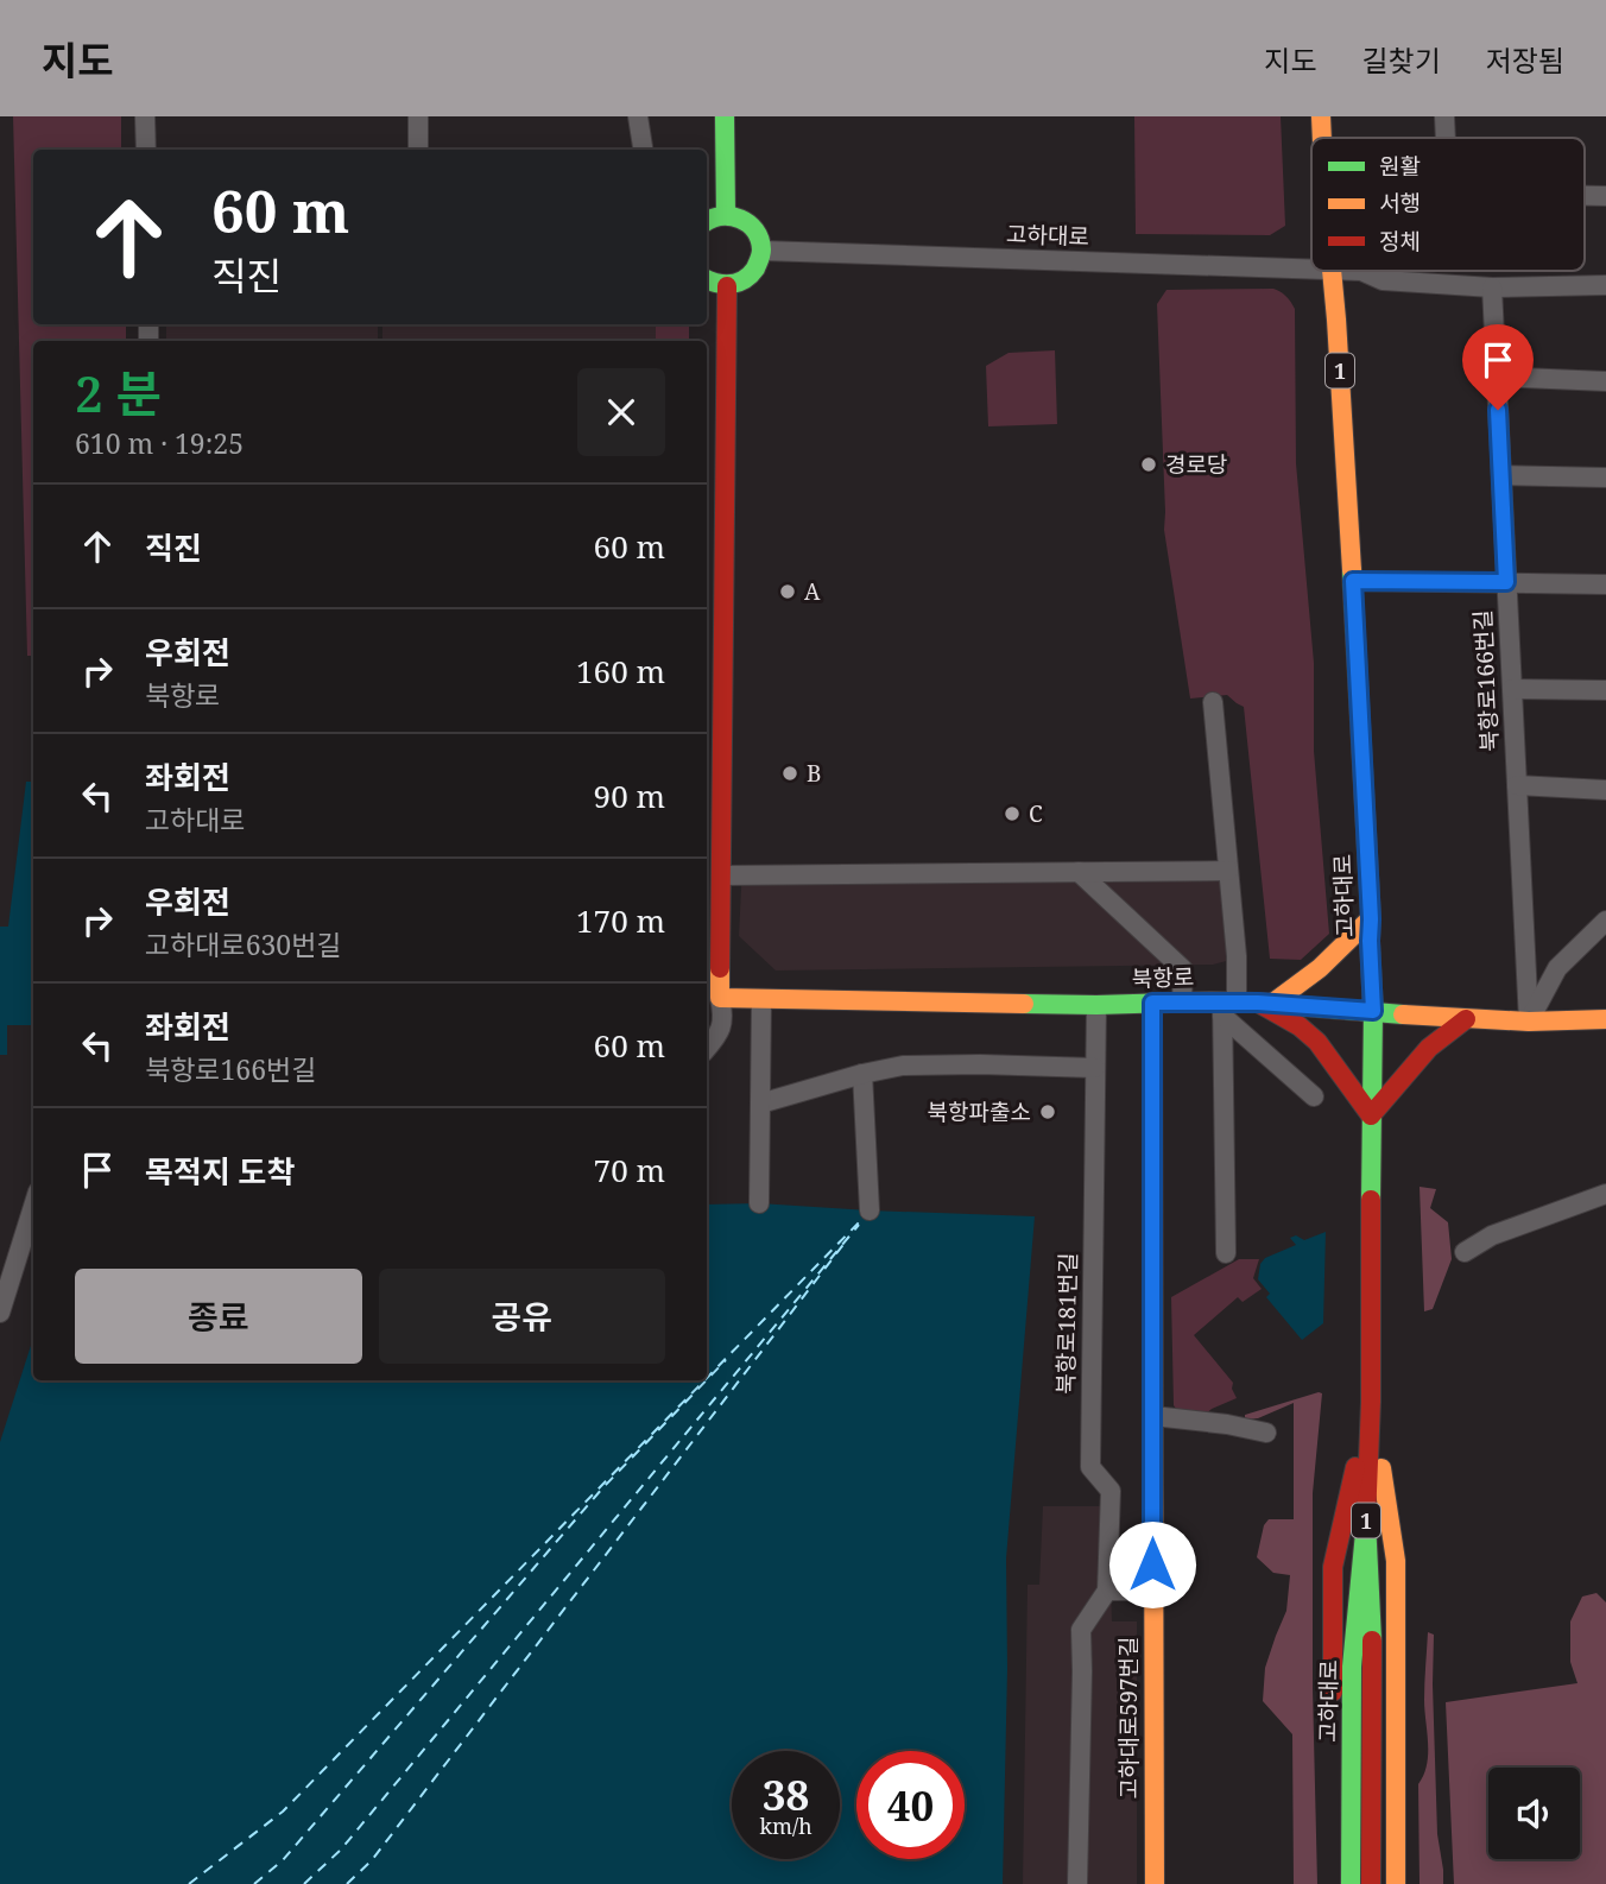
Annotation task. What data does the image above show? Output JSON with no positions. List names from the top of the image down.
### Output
{
  "streets": {
    "main road": [
      "고하대로",
      "1",
      "북항로",
      "고하대로597번길"
    ],
    "street": ["북항로166번길", "북항로181번길"]
  },
  "crossings": [
    ["고하대로", "북항로"],
    ["북항로166번길", "북항로"],
    ["북항로", "북항로181번길"],
    ["북항로", "고하대로597번길"]
  ],
  "places": [
    "경로당",
    "A",
    "B",
    "C",
    "북항파출소"
  ],
  "legend": ["원활", "서행", "정체"],
  "page": {
    "header": "지도",
    "nav": ["지도", "길찾기", "저장됨"],
    "turn": ["60 m", "직진"],
    "heading": ["2 분", "610 m · 19:25"],
    "list": [
      {
        "name": "직진",
        "value": "60 m"
      },
      {
        "name": "우회전",
        "note": "북항로",
        "value": "160 m"
      },
      {
        "name": "좌회전",
        "note": "고하대로",
        "value": "90 m"
      },
      {
        "name": "우회전",
        "note": "고하대로630번길",
        "value": "170 m"
      },
      {
        "name": "좌회전",
        "note": "북항로166번길",
        "value": "60 m"
      },
      {
        "name": "목적지 도착",
        "value": "70 m"
      }
    ],
    "buttons": ["종료", "공유"],
    "speed": "38 km/h",
    "limit": "40"
  }
}
